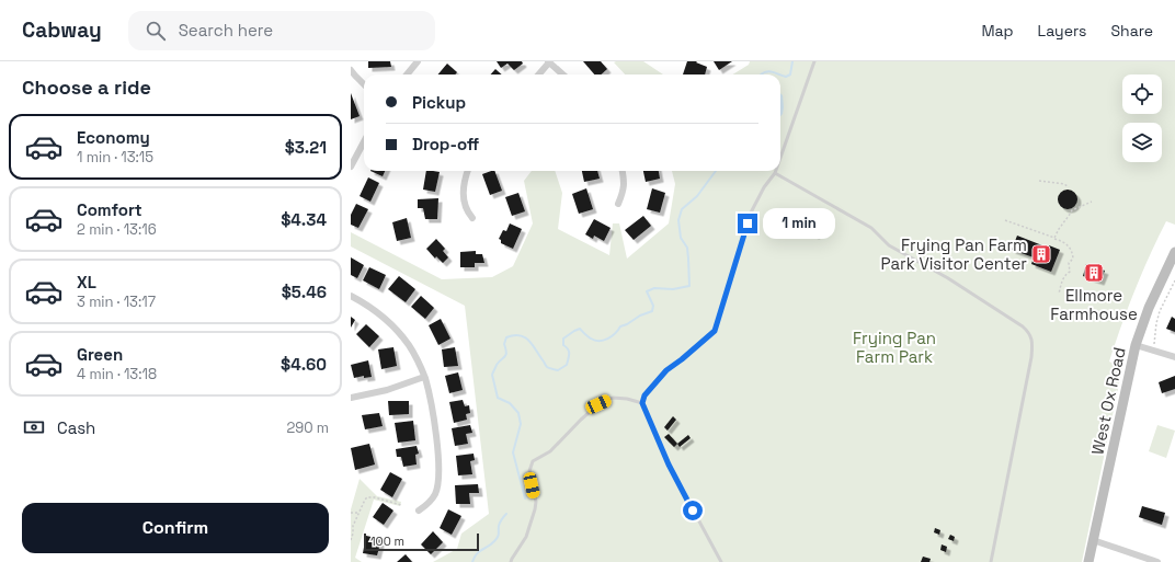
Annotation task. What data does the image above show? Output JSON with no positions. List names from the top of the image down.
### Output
{
  "streets": {
    "main road": ["West Ox Road"]
  },
  "parks": ["Frying Pan Farm Park"],
  "places": {
    "building": ["Frying Pan Farm Park Visitor Center", "Ellmore Farmhouse"]
  },
  "scale_bar": "100 m",
  "page": {
    "header": "Cabway",
    "search": "Search here",
    "nav": ["Map", "Layers", "Share"],
    "heading": "Choose a ride",
    "banner": ["Pickup", "Drop-off"],
    "list": [
      {
        "name": "Economy",
        "note": "1 min · 13:15",
        "value": "$3.21"
      },
      {
        "name": "Comfort",
        "note": "2 min · 13:16",
        "value": "$4.34"
      },
      {
        "name": "XL",
        "note": "3 min · 13:17",
        "value": "$5.46"
      },
      {
        "name": "Green",
        "note": "4 min · 13:18",
        "value": "$4.60"
      }
    ],
    "bubble": "1 min",
    "pay": ["Cash", "290 m"],
    "buttons": "Confirm",
    "scale": "100 m"
  }
}
